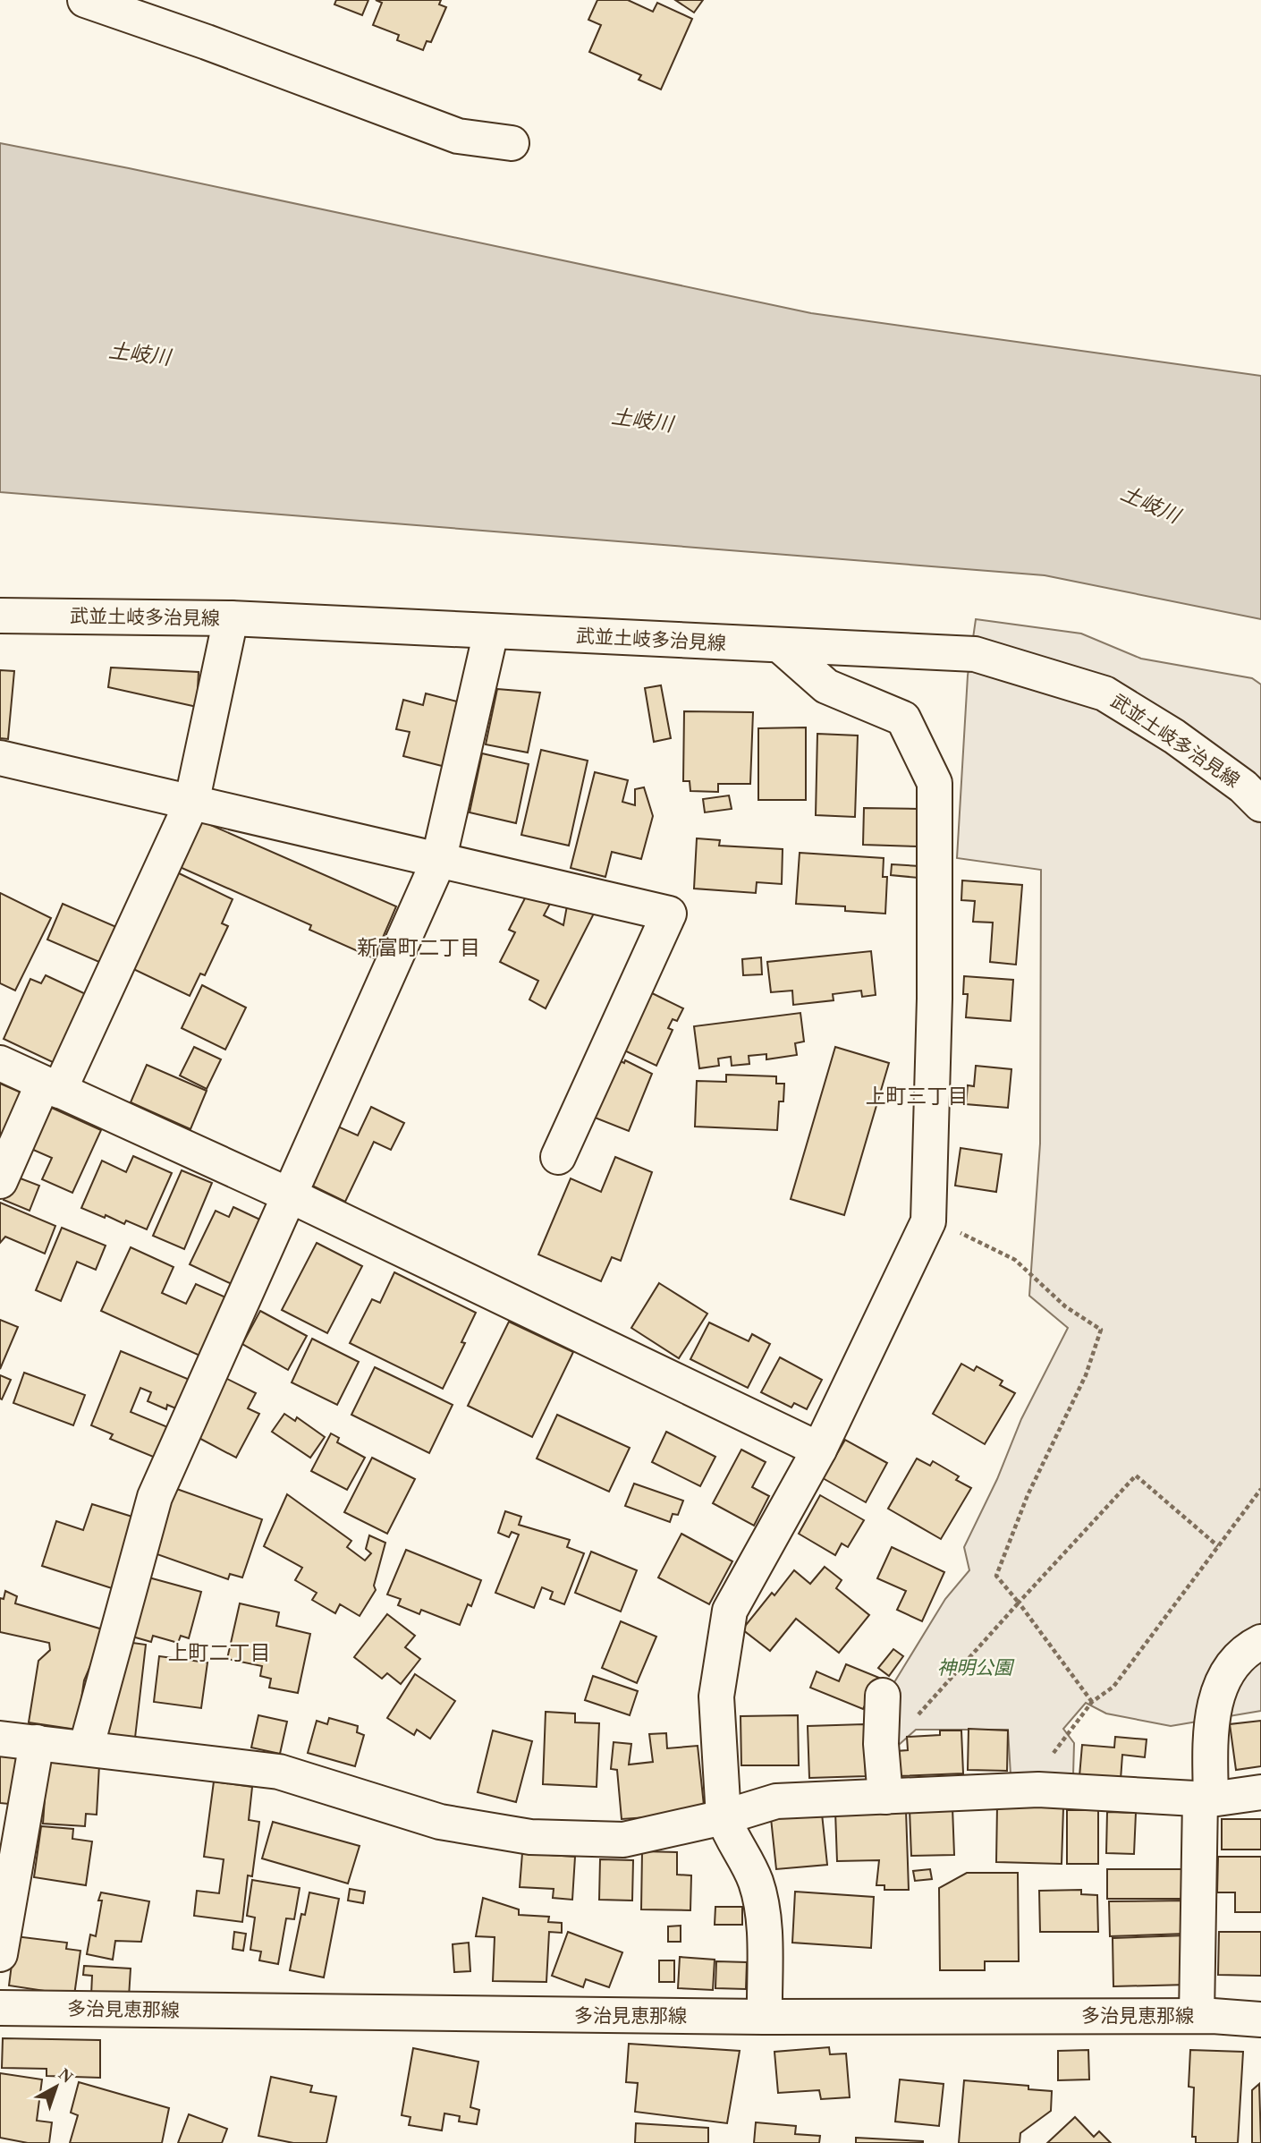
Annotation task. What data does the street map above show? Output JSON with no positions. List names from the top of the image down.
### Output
{
  "streets": {
    "street": ["武並土岐多治見線", "多治見恵那線"]
  },
  "districts": ["新富町二丁目", "上町三丁目", "上町二丁目"],
  "water": ["土岐川"],
  "parks": ["神明公園"],
  "north": "top right"
}
